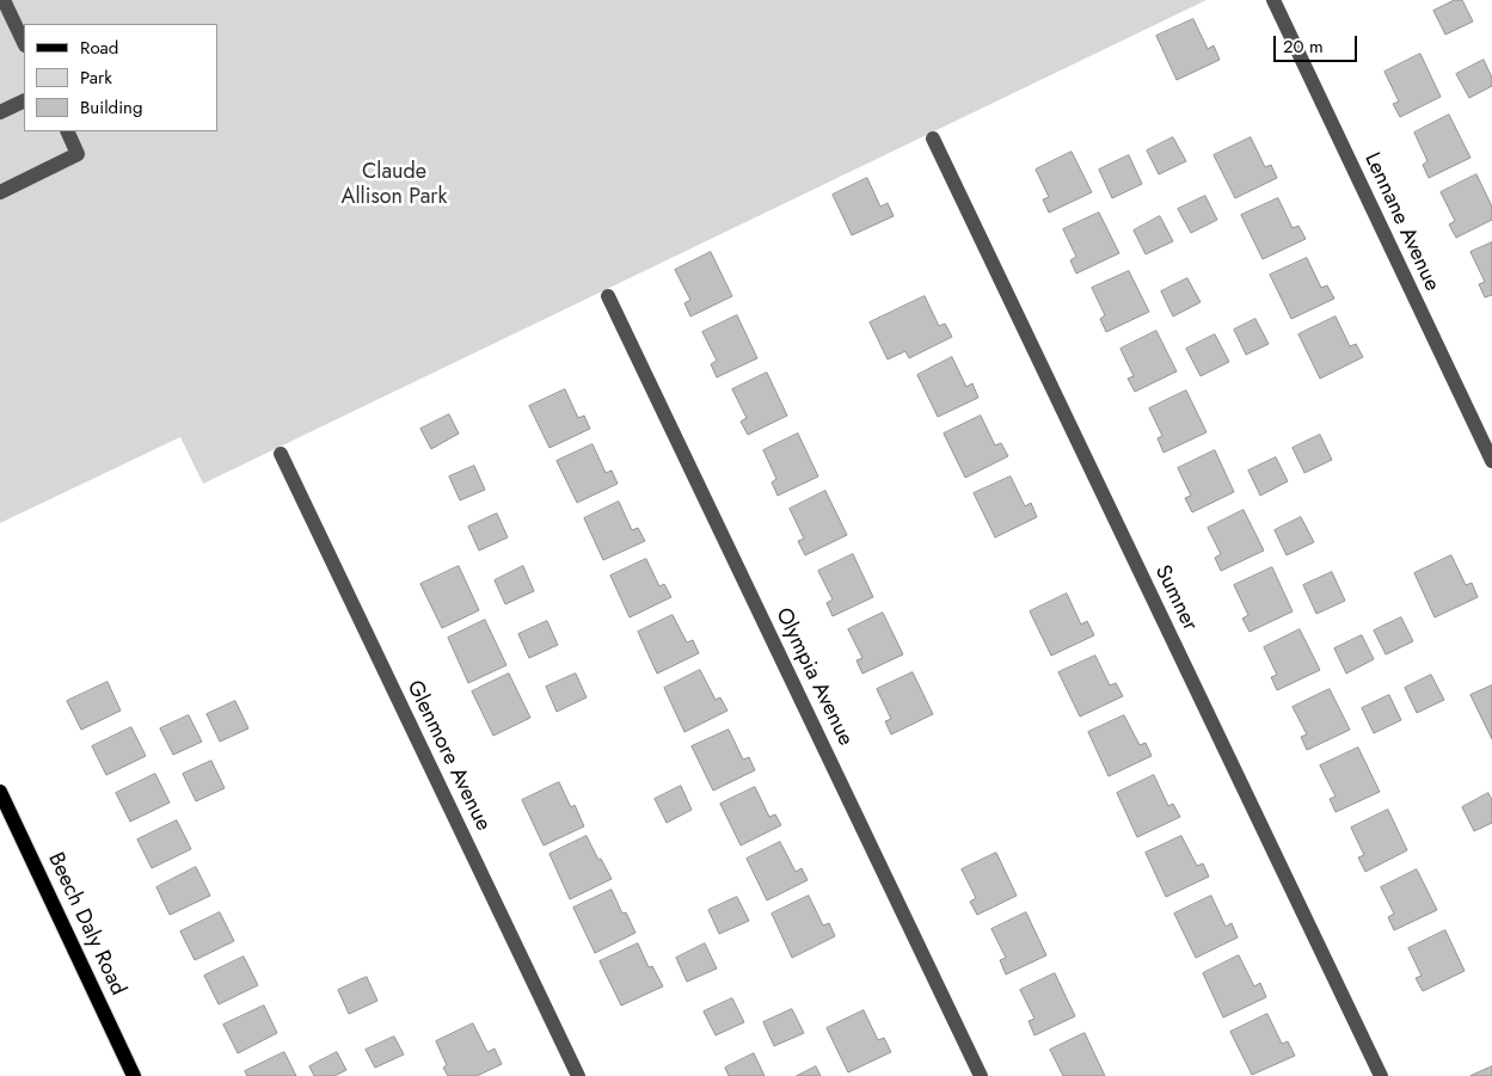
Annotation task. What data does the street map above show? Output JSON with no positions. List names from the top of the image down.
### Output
{
  "streets": {
    "main road": ["Beech Daly Road"],
    "street": [
      "Lennane Avenue",
      "Sumner",
      "Olympia Avenue",
      "Glenmore Avenue"
    ]
  },
  "parks": ["Claude Allison Park"],
  "legend": ["Road", "Park", "Building"],
  "scale_bar": "20 m"
}
